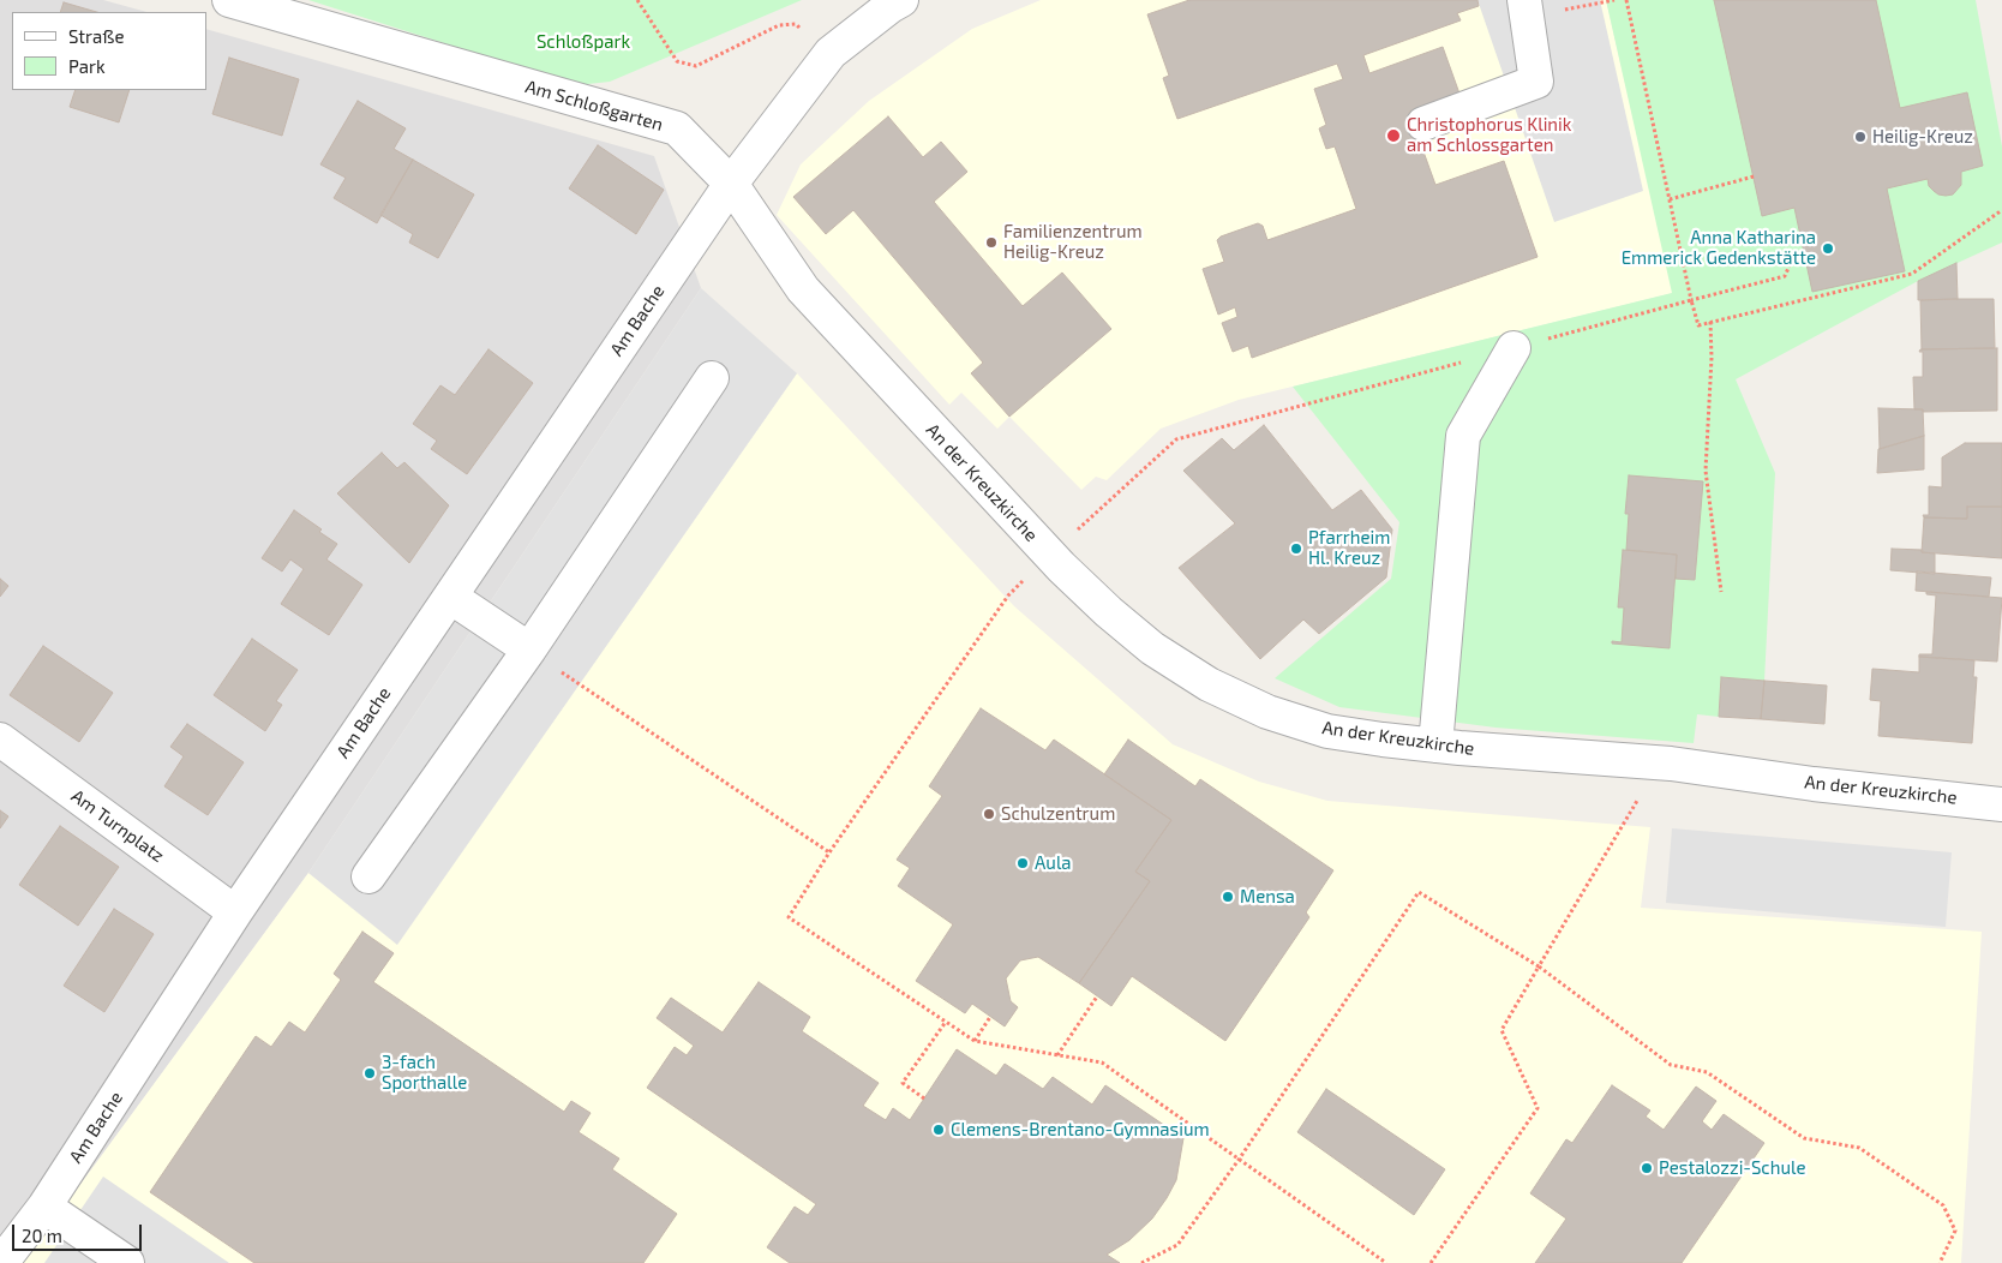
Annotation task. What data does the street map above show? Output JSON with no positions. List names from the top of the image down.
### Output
{
  "streets": {
    "street": [
      "Am Schloßgarten",
      "Am Bache",
      "An der Kreuzkirche",
      "Am Turnplatz"
    ]
  },
  "crossings": [
    ["Am Schloßgarten", "Am Bache"],
    ["Am Schloßgarten", "An der Kreuzkirche"],
    ["Am Bache", "An der Kreuzkirche"],
    ["Am Bache", "Am Turnplatz"]
  ],
  "parks": ["Schloßpark"],
  "places": [
    "Christophorus Klinik am Schlossgarten",
    "Heilig-Kreuz",
    "Familienzentrum Heilig-Kreuz",
    "Anna Katharina Emmerick Gedenkstätte",
    "Pfarrheim Hl. Kreuz",
    "Schulzentrum",
    "Aula",
    "Mensa",
    "3-fach Sporthalle",
    "Clemens-Brentano-Gymnasium",
    "Pestalozzi-Schule"
  ],
  "legend": ["Straße", "Park"],
  "scale_bar": "20 m"
}
